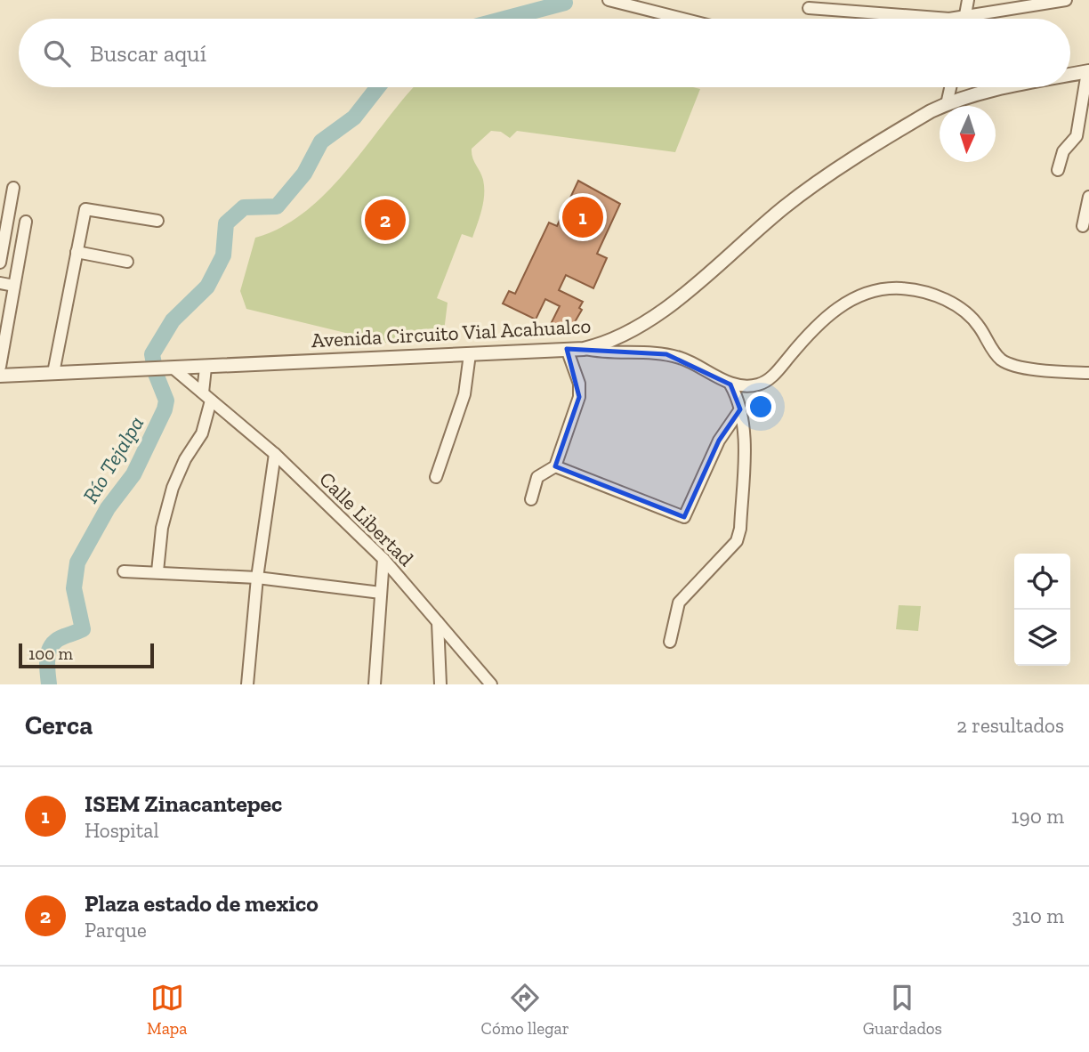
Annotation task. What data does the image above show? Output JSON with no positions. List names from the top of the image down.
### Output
{
  "streets": {
    "street": ["Avenida Circuito Vial Acahualco", "Calle Libertad"]
  },
  "crossings": [
    ["Avenida Circuito Vial Acahualco", "Calle Libertad"]
  ],
  "water": ["Río Tejalpa"],
  "scale_bar": "100 m",
  "north": "bottom",
  "page": {
    "search": "Buscar aquí",
    "pins": ["1", "2"],
    "scale": "100 m",
    "heading": ["Cerca", "2 resultados"],
    "list": [
      {
        "mark": "1",
        "name": "ISEM Zinacantepec",
        "note": "Hospital",
        "value": "190 m"
      },
      {
        "mark": "2",
        "name": "Plaza estado de mexico",
        "note": "Parque",
        "value": "310 m"
      }
    ],
    "nav": ["Mapa", "Cómo llegar", "Guardados"]
  }
}
